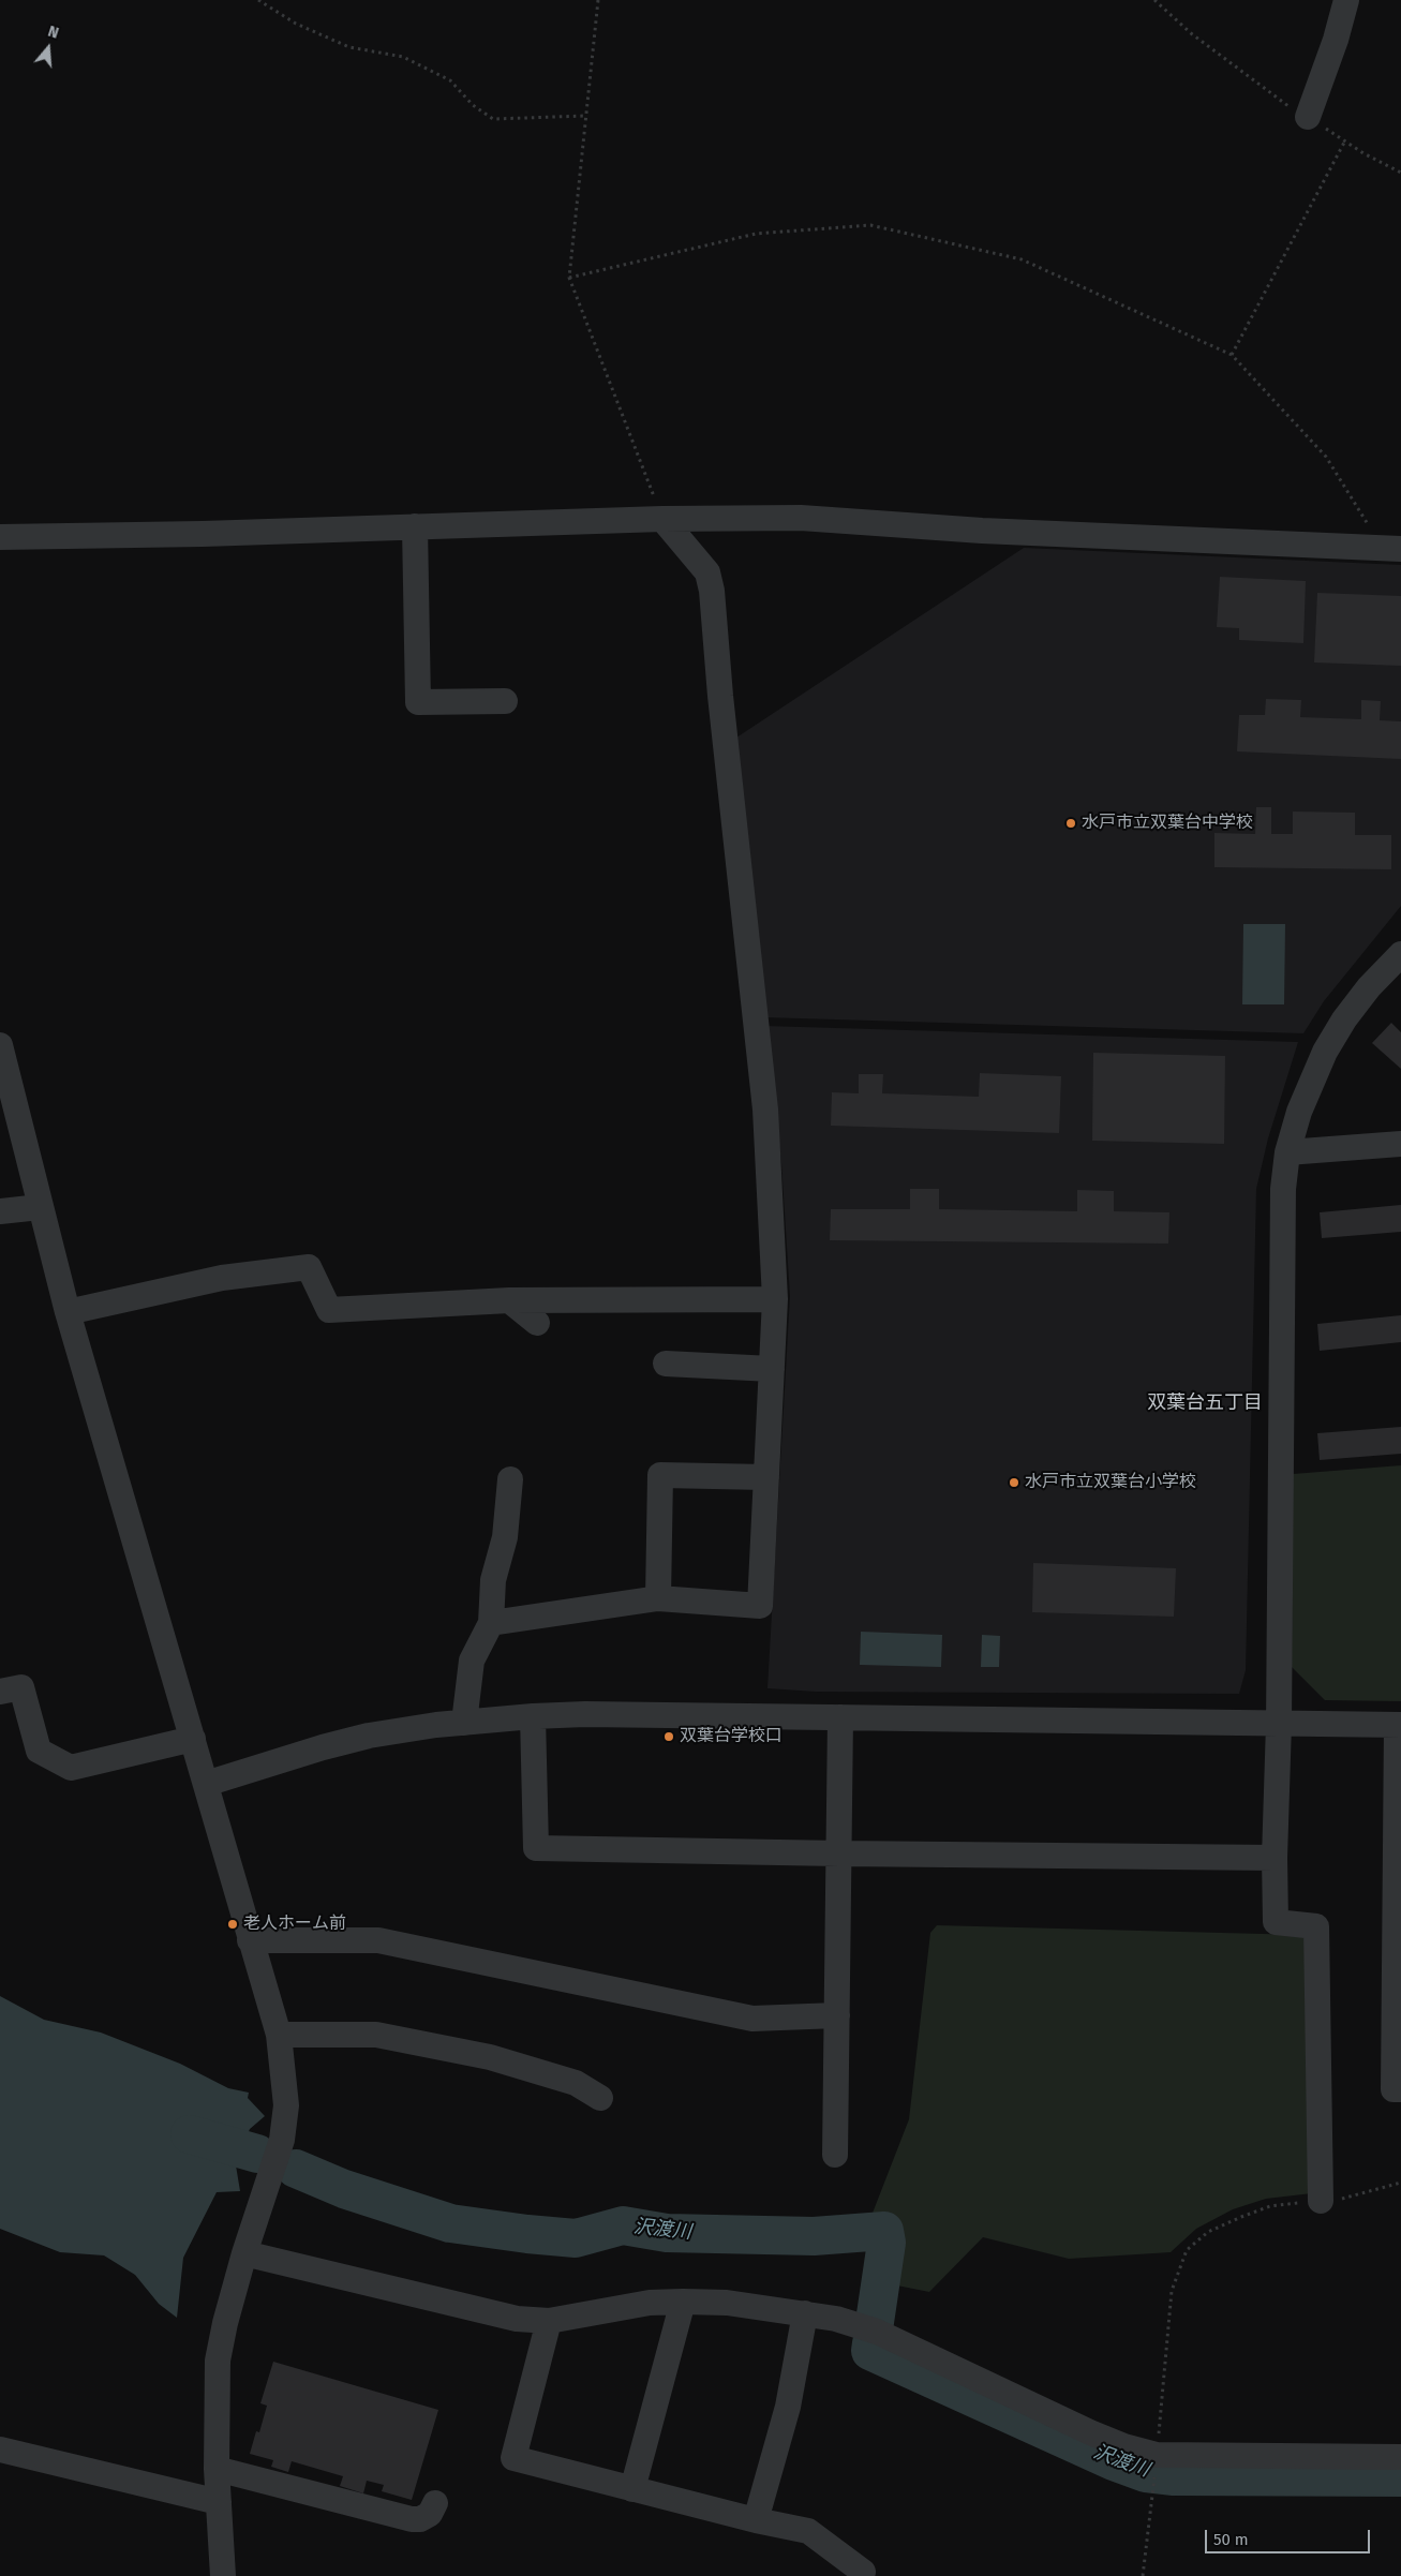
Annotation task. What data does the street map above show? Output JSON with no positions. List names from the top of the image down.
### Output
{
  "districts": ["双葉台五丁目"],
  "water": ["沢渡川"],
  "places": [
    "水戸市立双葉台中学校",
    "水戸市立双葉台小学校",
    "双葉台学校口",
    "老人ホーム前"
  ],
  "scale_bar": "50 m",
  "north": "top"
}
